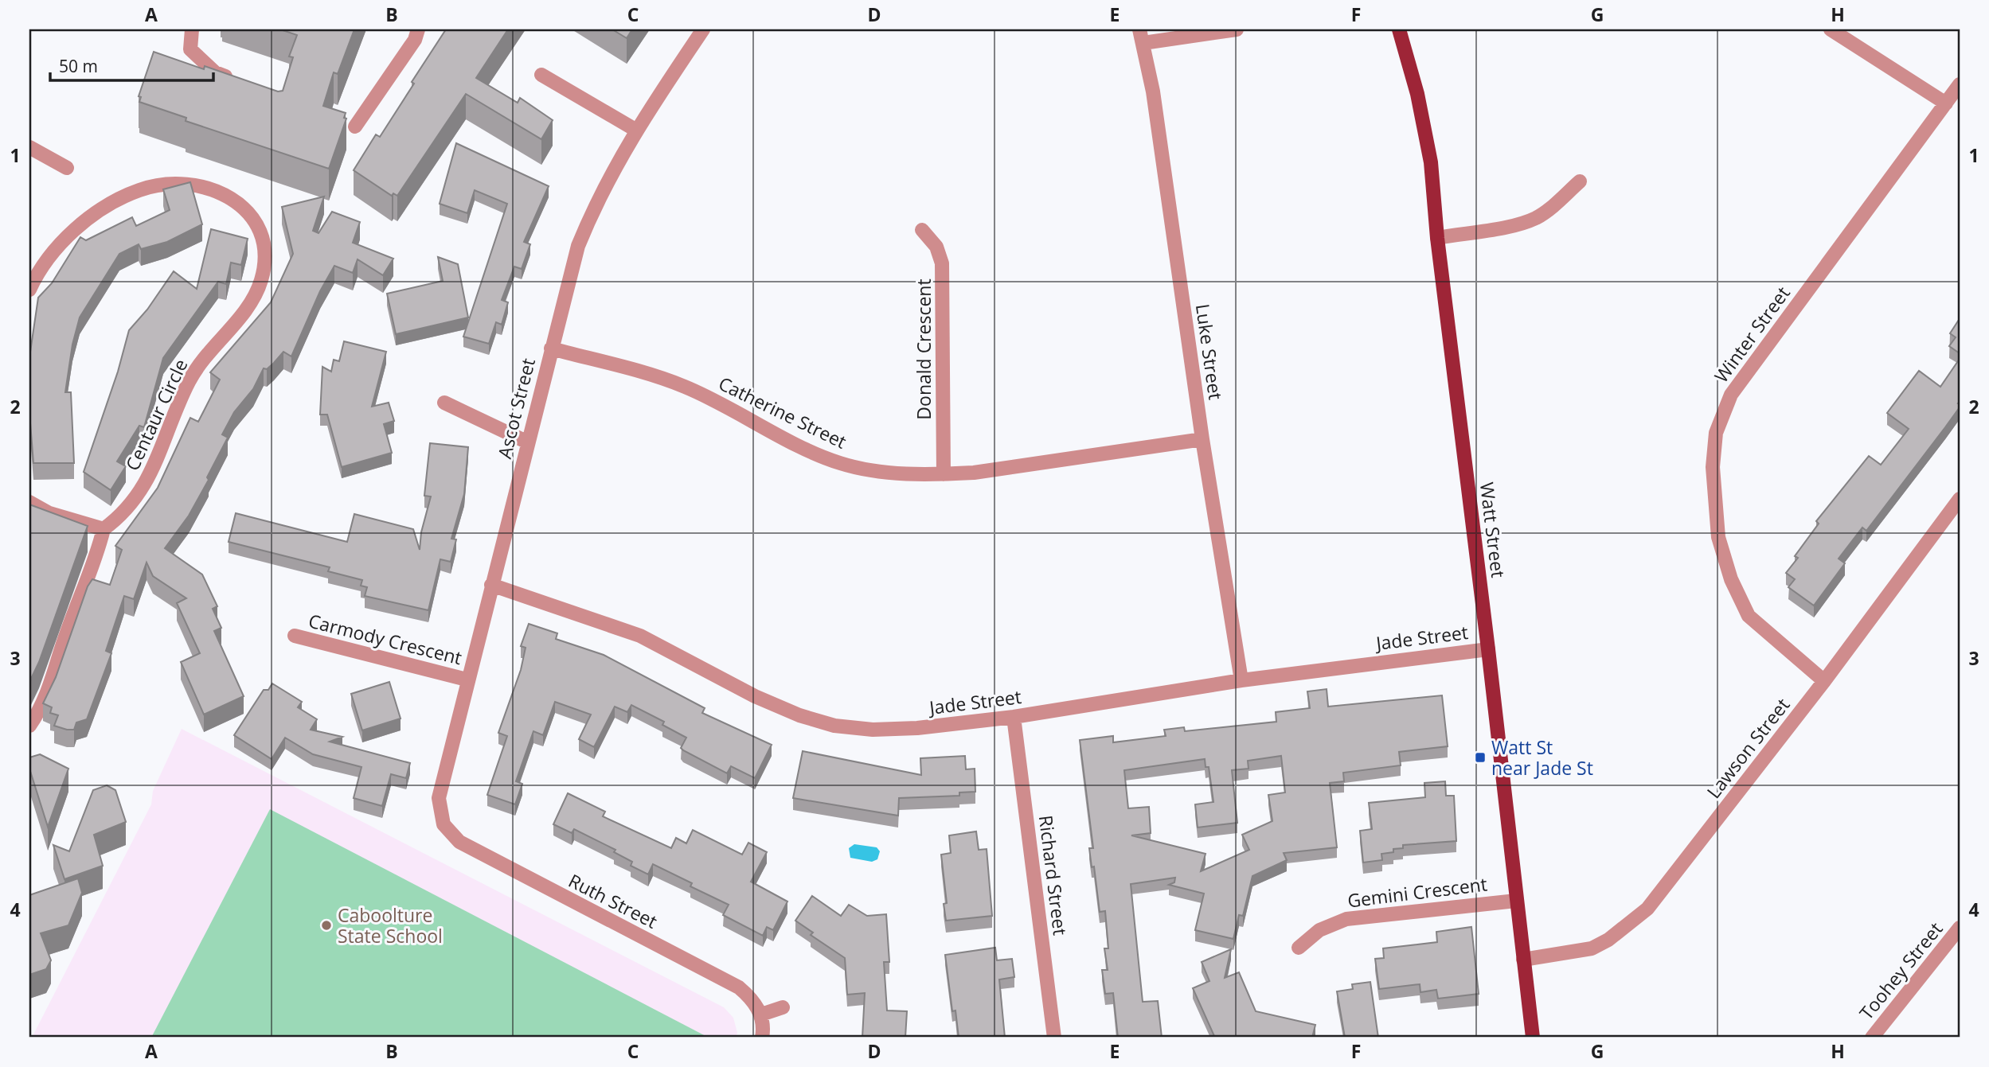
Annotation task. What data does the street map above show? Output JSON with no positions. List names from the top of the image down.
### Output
{
  "streets": {
    "main road": ["Watt Street"],
    "street": [
      "Winter Street",
      "Donald Crescent",
      "Luke Street",
      "Ascot Street",
      "Catherine Street",
      "Centaur Circle",
      "Jade Street",
      "Carmody Crescent",
      "Lawson Street",
      "Richard Street",
      "Gemini Crescent",
      "Ruth Street",
      "Toohey Street"
    ]
  },
  "crossings": [
    ["Winter Street", "Lawson Street"],
    ["Donald Crescent", "Catherine Street"],
    ["Luke Street", "Catherine Street"],
    ["Luke Street", "Jade Street"],
    ["Ascot Street", "Catherine Street"],
    ["Ascot Street", "Jade Street"],
    ["Ascot Street", "Carmody Crescent"],
    ["Ascot Street", "Ruth Street"],
    ["Watt Street", "Jade Street"],
    ["Watt Street", "Lawson Street"],
    ["Watt Street", "Gemini Crescent"],
    ["Jade Street", "Richard Street"]
  ],
  "places": {
    "transit": ["Watt St near Jade St"],
    "other": ["Caboolture State School"]
  },
  "scale_bar": "50 m",
  "grid": {
    "columns": [
      "A",
      "B",
      "C",
      "D",
      "E",
      "F",
      "G",
      "H"
    ],
    "rows": [
      "1",
      "2",
      "3",
      "4"
    ]
  }
}
